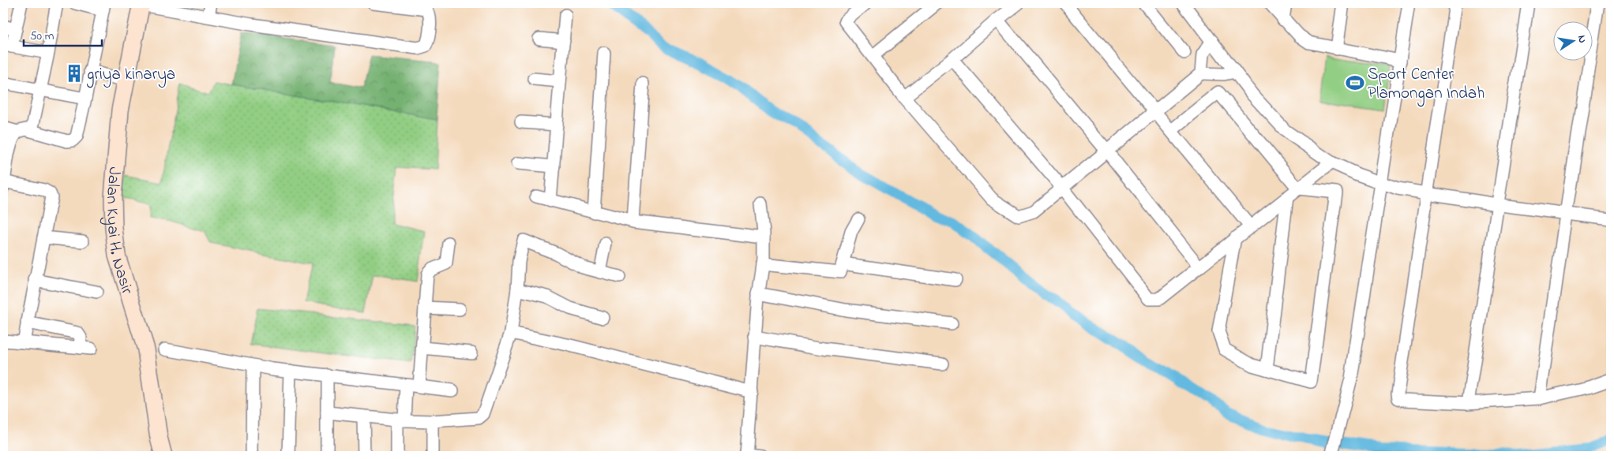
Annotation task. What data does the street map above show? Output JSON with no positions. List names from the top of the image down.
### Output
{
  "streets": {
    "main road": ["Jalan Kyai H. Nasir"]
  },
  "places": {
    "building": ["griya kinarya"],
    "sports": ["Sport Center Plamongan Indah"]
  },
  "scale_bar": "50 m",
  "north": "right"
}
